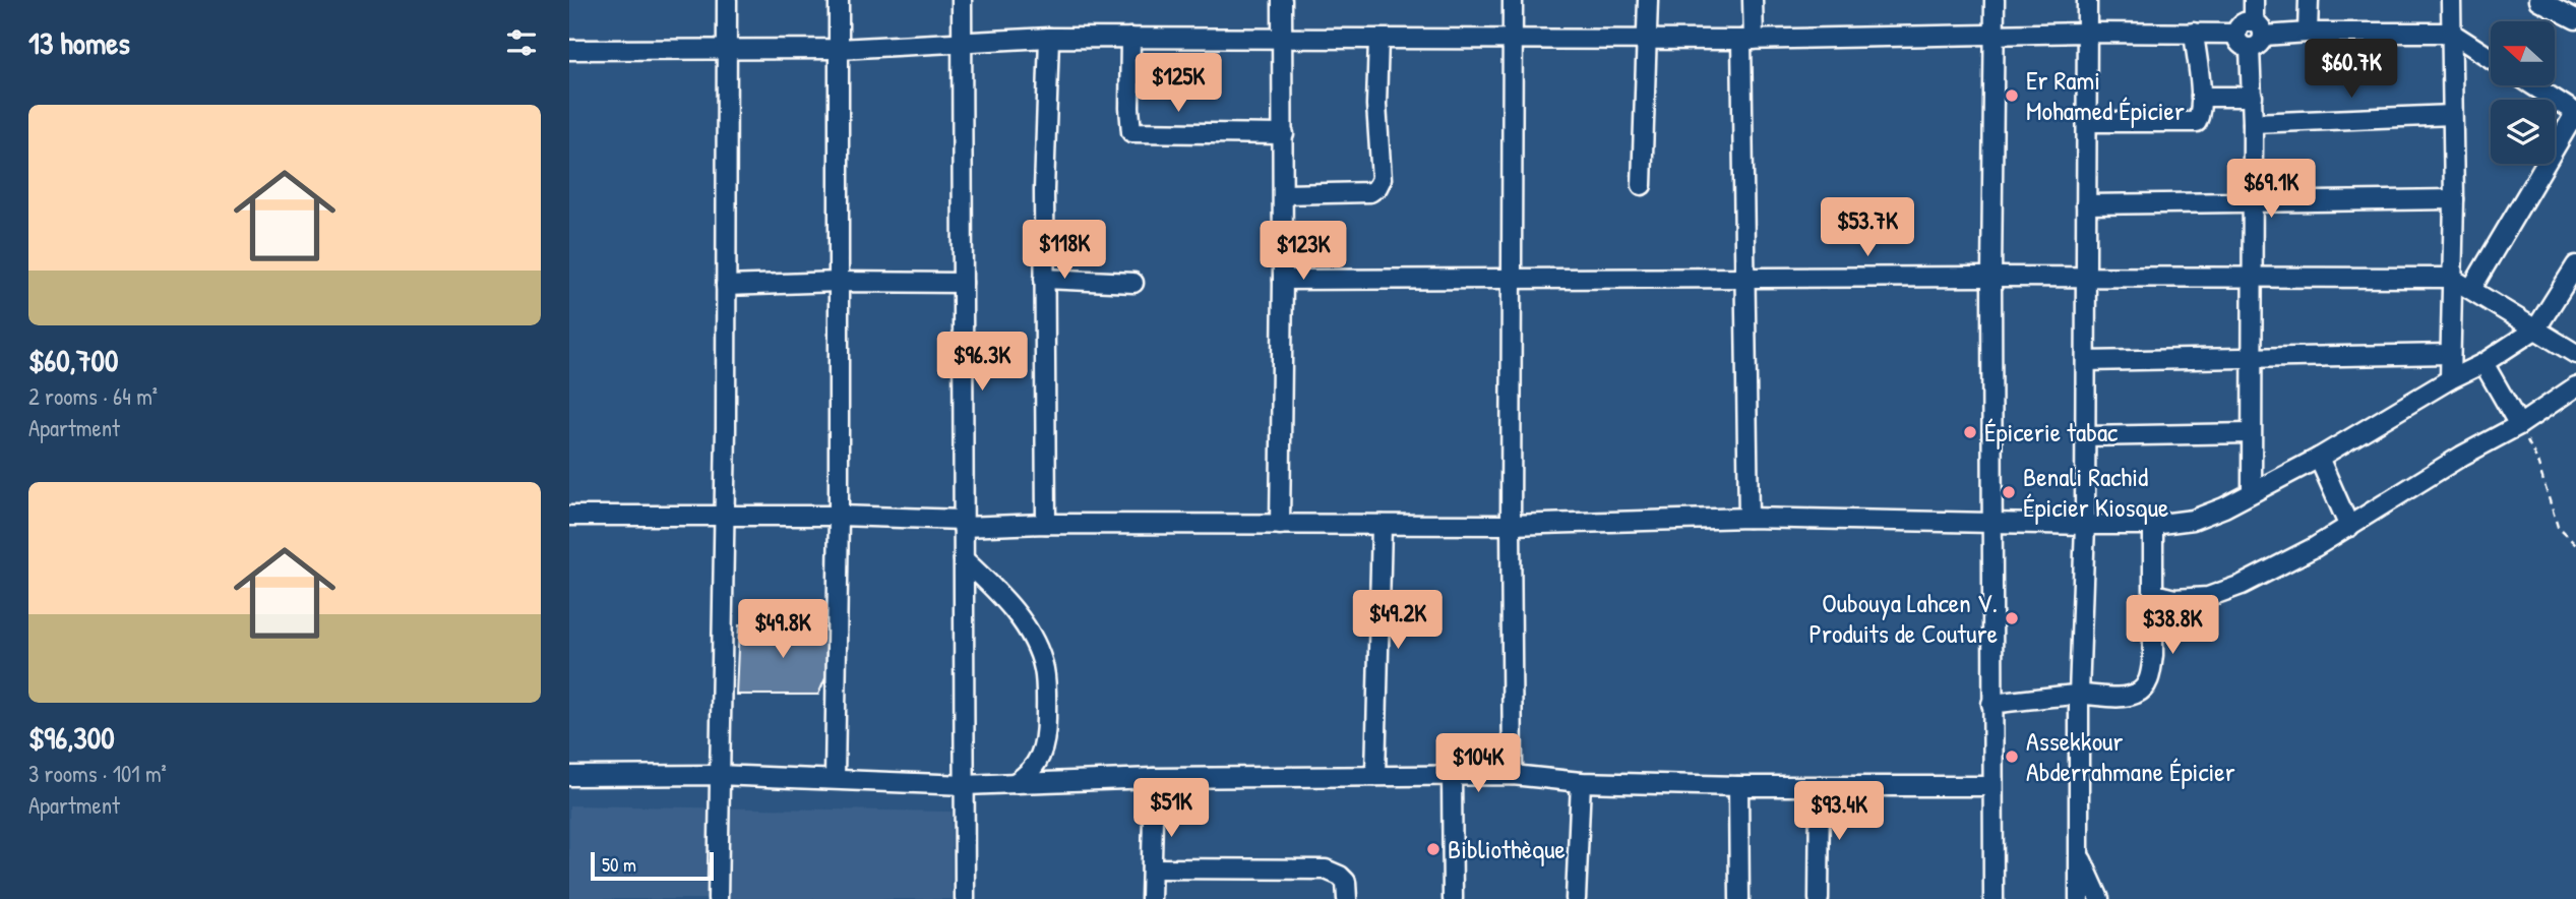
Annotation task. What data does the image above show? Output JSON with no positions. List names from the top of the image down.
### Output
{
  "places": [
    "Er Rami Mohamed Épicier",
    "Épicerie tabac",
    "Benali Rachid Épicier Kiosque",
    "Oubouya Lahcen V. Produits de Couture",
    "Assekkour Abderrahmane Épicier",
    "Bibliothèque"
  ],
  "scale_bar": "50 m",
  "north": "left",
  "page": {
    "heading": "13 homes",
    "price": [
      "$60.7K",
      "$125K",
      "$69.1K",
      "$53.7K",
      "$118K",
      "$123K",
      "$96.3K",
      "$49.2K",
      "$38.8K",
      "$49.8K",
      "$104K",
      "$51K",
      "$93.4K"
    ],
    "list": [
      {
        "name": "$60,700",
        "note": "2 rooms · 64 m² · Apartment"
      },
      {
        "name": "$96,300",
        "note": "3 rooms · 101 m² · Apartment"
      }
    ],
    "scale": "50 m"
  }
}
